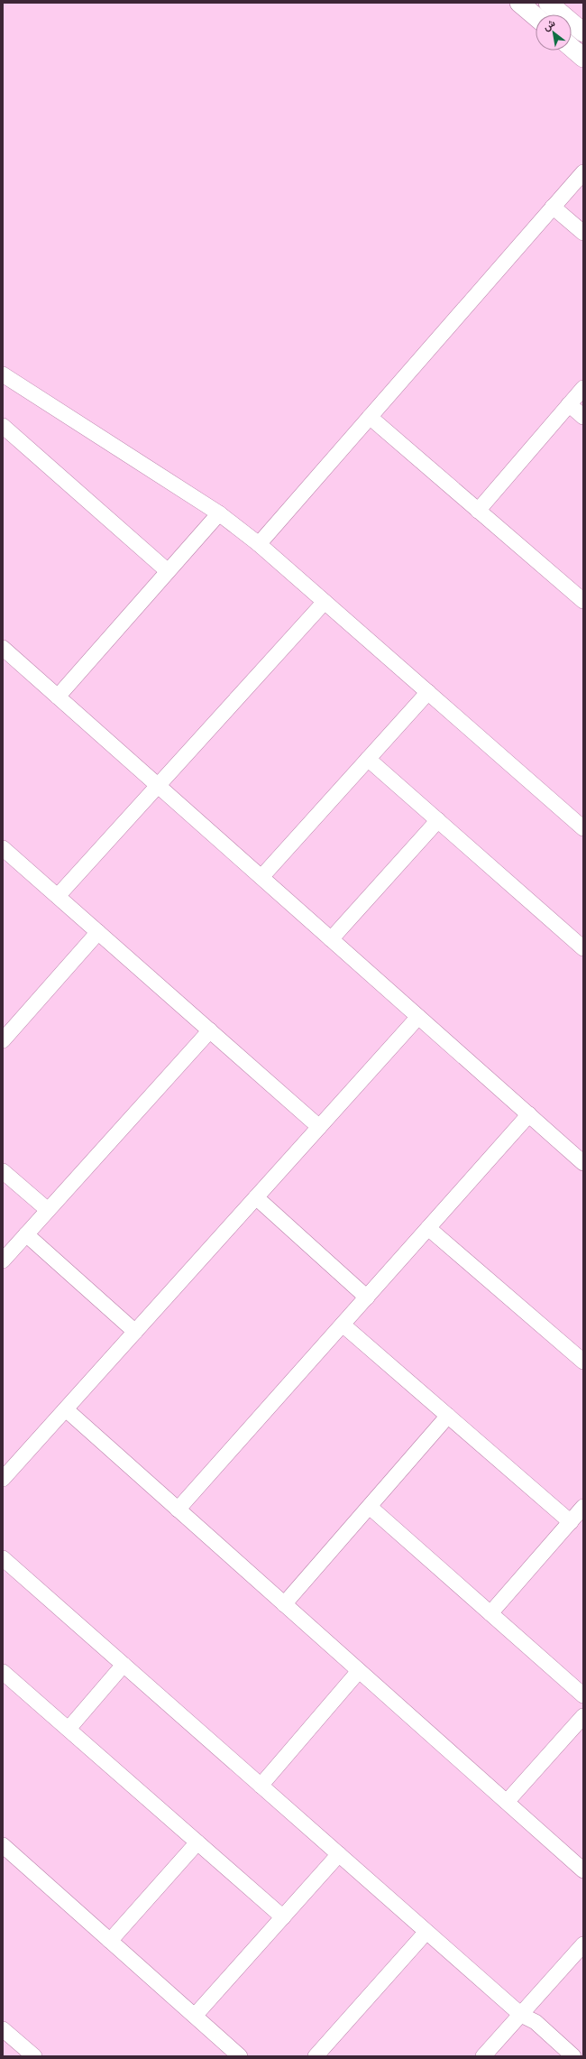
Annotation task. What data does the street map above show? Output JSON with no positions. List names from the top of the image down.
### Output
{
  "north": "top left"
}
